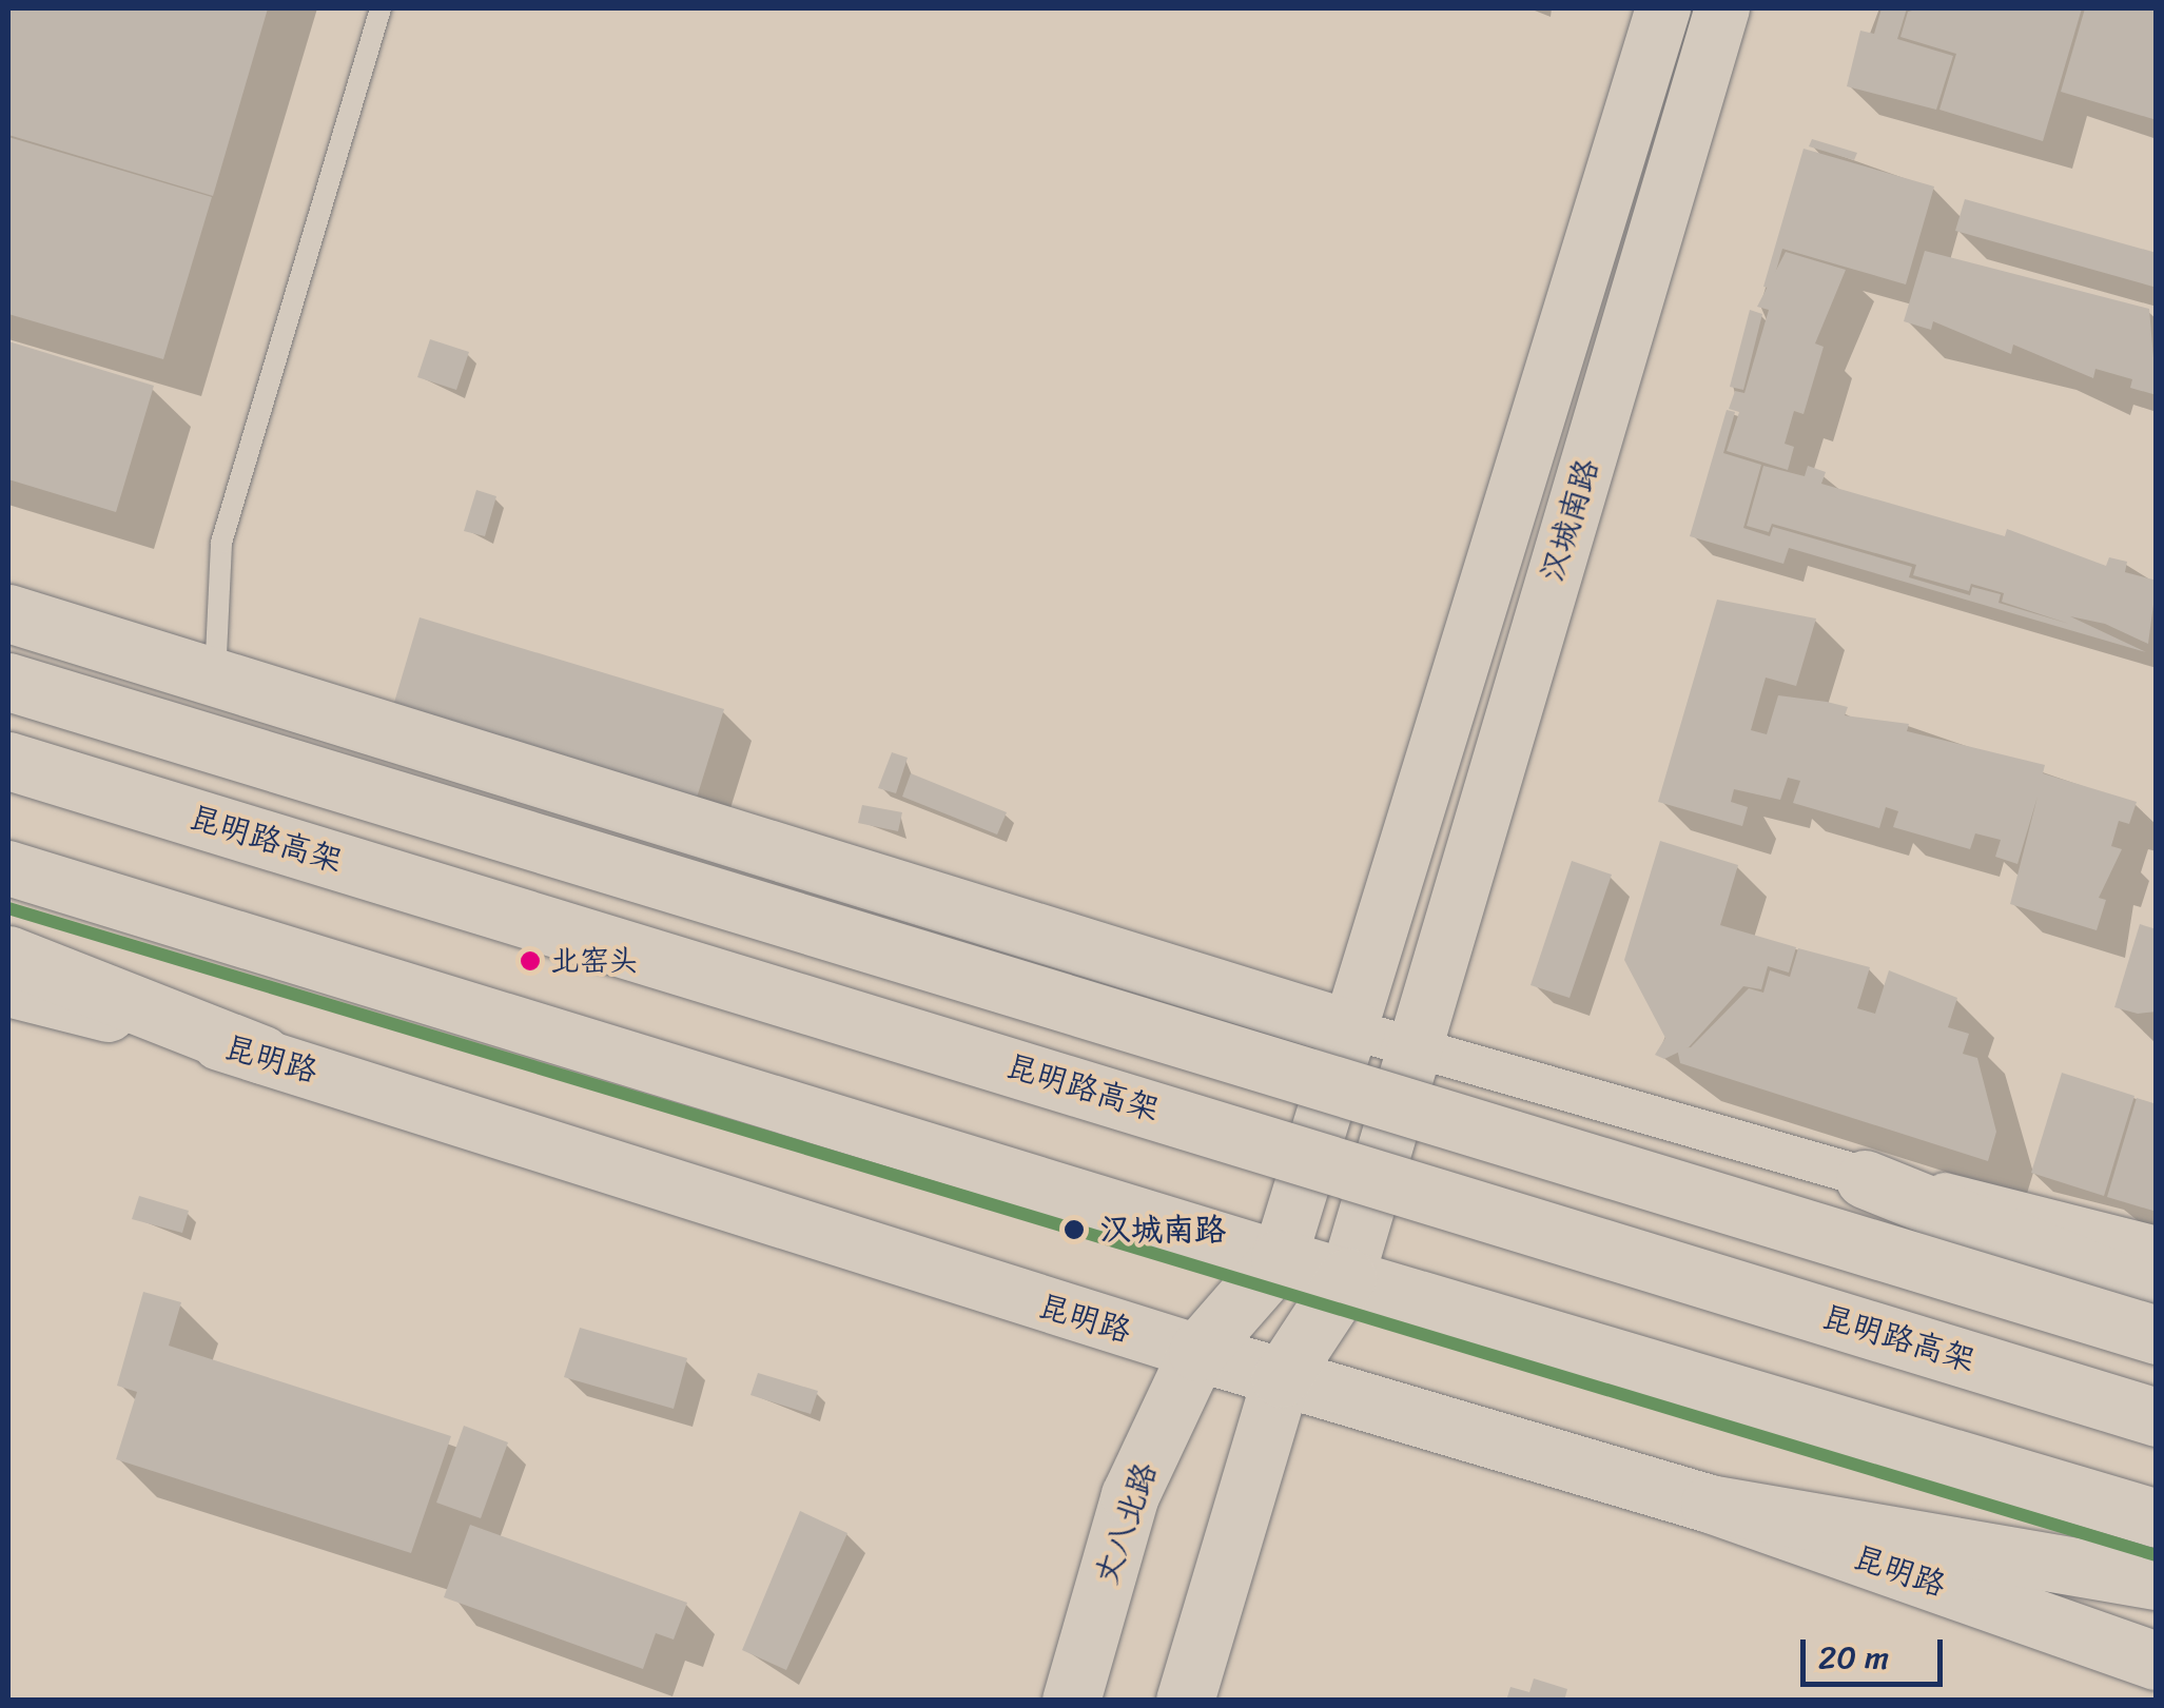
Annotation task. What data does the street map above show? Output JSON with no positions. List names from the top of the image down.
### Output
{
  "streets": {
    "main road": [
      "汉城南路",
      "昆明路高架",
      "昆明路",
      "丈八北路"
    ]
  },
  "crossings": [
    ["汉城南路", "丈八北路"],
    ["昆明路", "丈八北路"]
  ],
  "places": ["北窑头", "汉城南路"],
  "scale_bar": "20 m"
}
